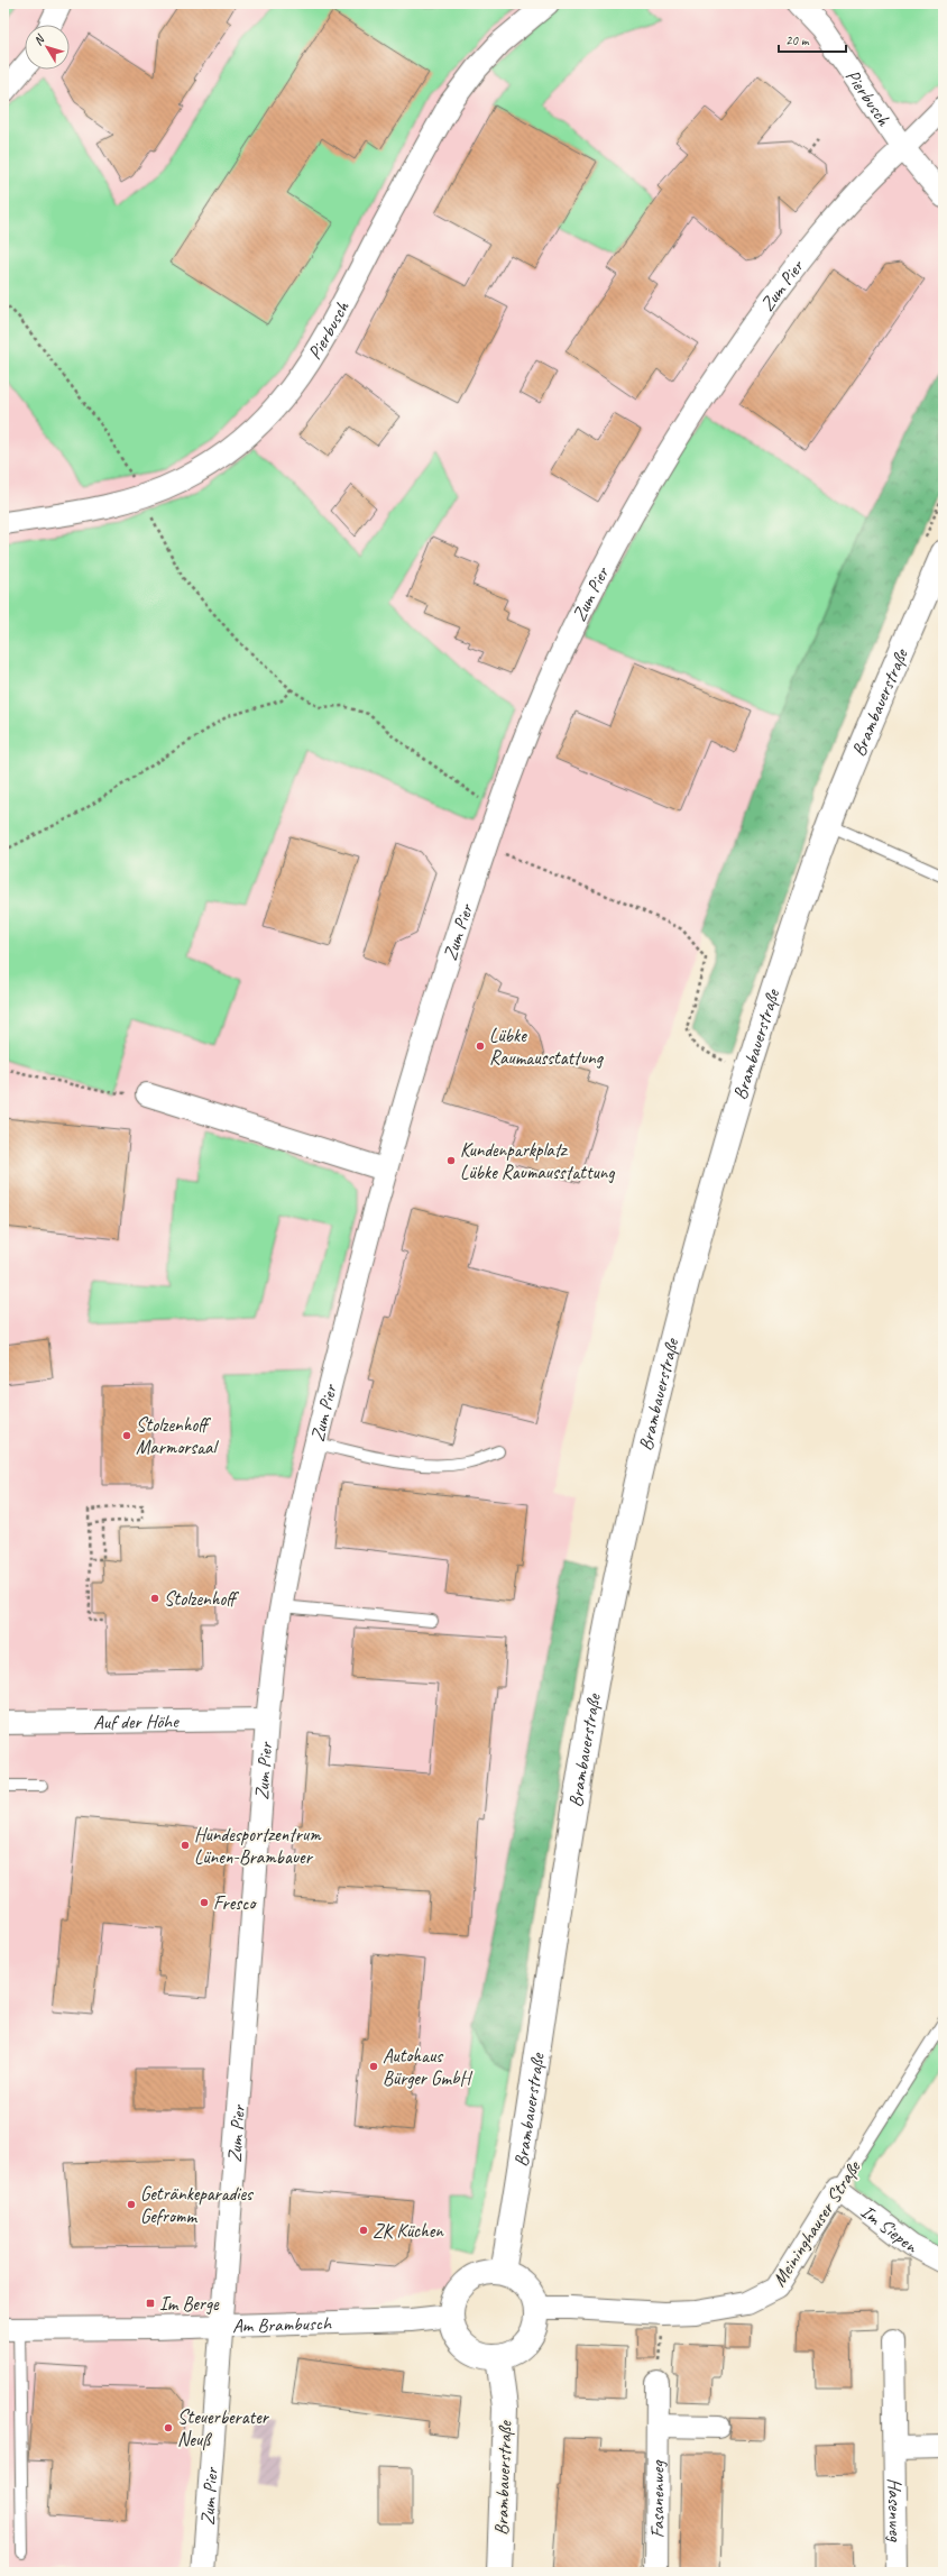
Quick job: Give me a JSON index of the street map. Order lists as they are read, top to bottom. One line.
{"streets":{"main road":["Brambauerstraße"],"street":["Pierbusch","Zum Pier","Auf der Höhe","Meininghauser Straße","Im Siepen","Am Brambusch","Fasanenweg","Hasenweg"]},"crossings":[["Pierbusch","Zum Pier"],["Zum Pier","Auf der Höhe"],["Zum Pier","Am Brambusch"],["Brambauerstraße","Meininghauser Straße"],["Brambauerstraße","Am Brambusch"],["Meininghauser Straße","Im Siepen"],["Meininghauser Straße","Am Brambusch"]],"places":{"other":["Lübke Raumausstattung","Kundenparkplatz Lübke Raumausstattung","Stolzenhoff Marmorsaal","Stolzenhoff","Hundesportzentrum Lünen-Brambauer","Fresco","Autohaus Bürger GmbH","Getränkeparadies Gefromm","ZK Küchen","Steuerberater Neuß"],"transit":["Im Berge"]},"scale_bar":"20 m","north":"top left"}
